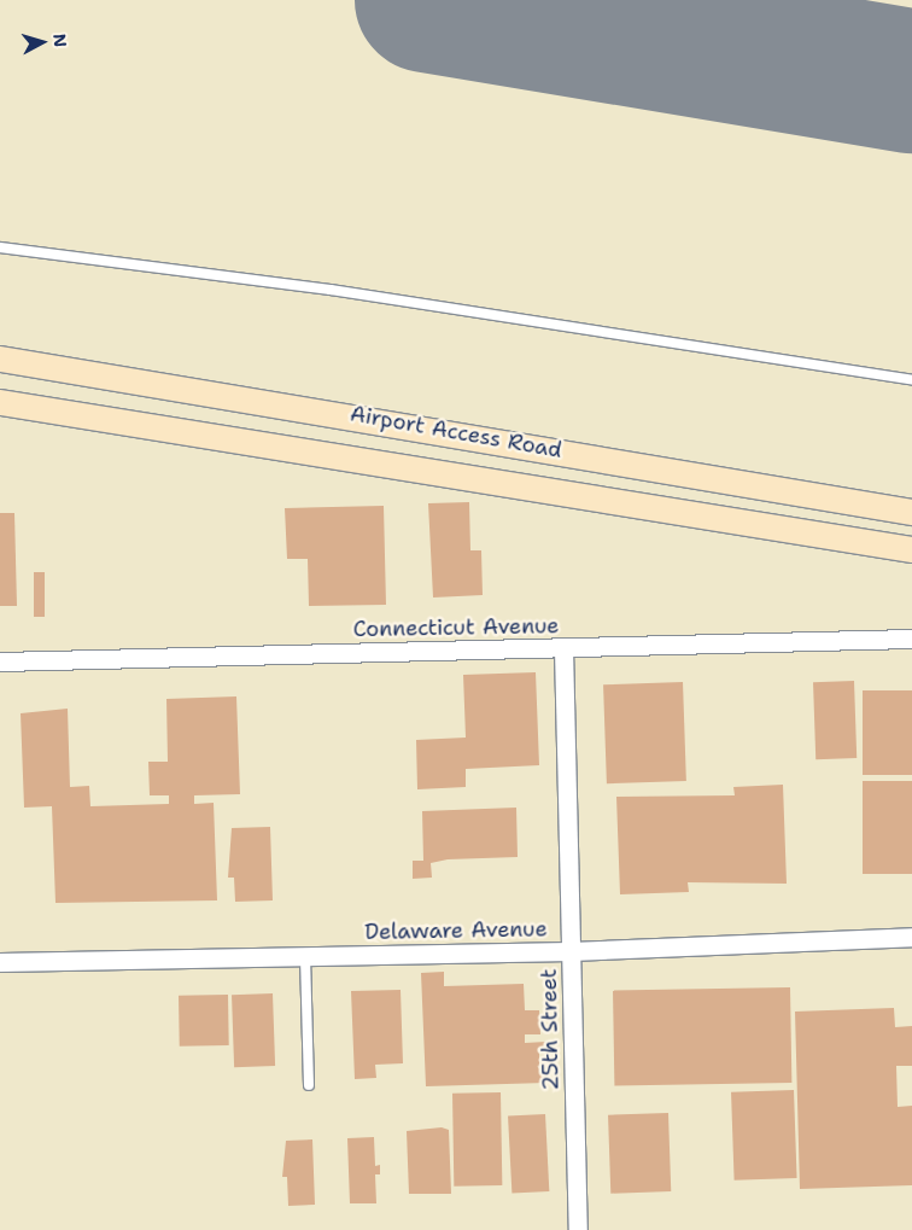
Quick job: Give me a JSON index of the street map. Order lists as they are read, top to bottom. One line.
{"streets":{"main road":["Airport Access Road"],"street":["Connecticut Avenue","Delaware Avenue","25th Street"]},"crossings":[["Connecticut Avenue","25th Street"],["Delaware Avenue","25th Street"]],"north":"right"}
